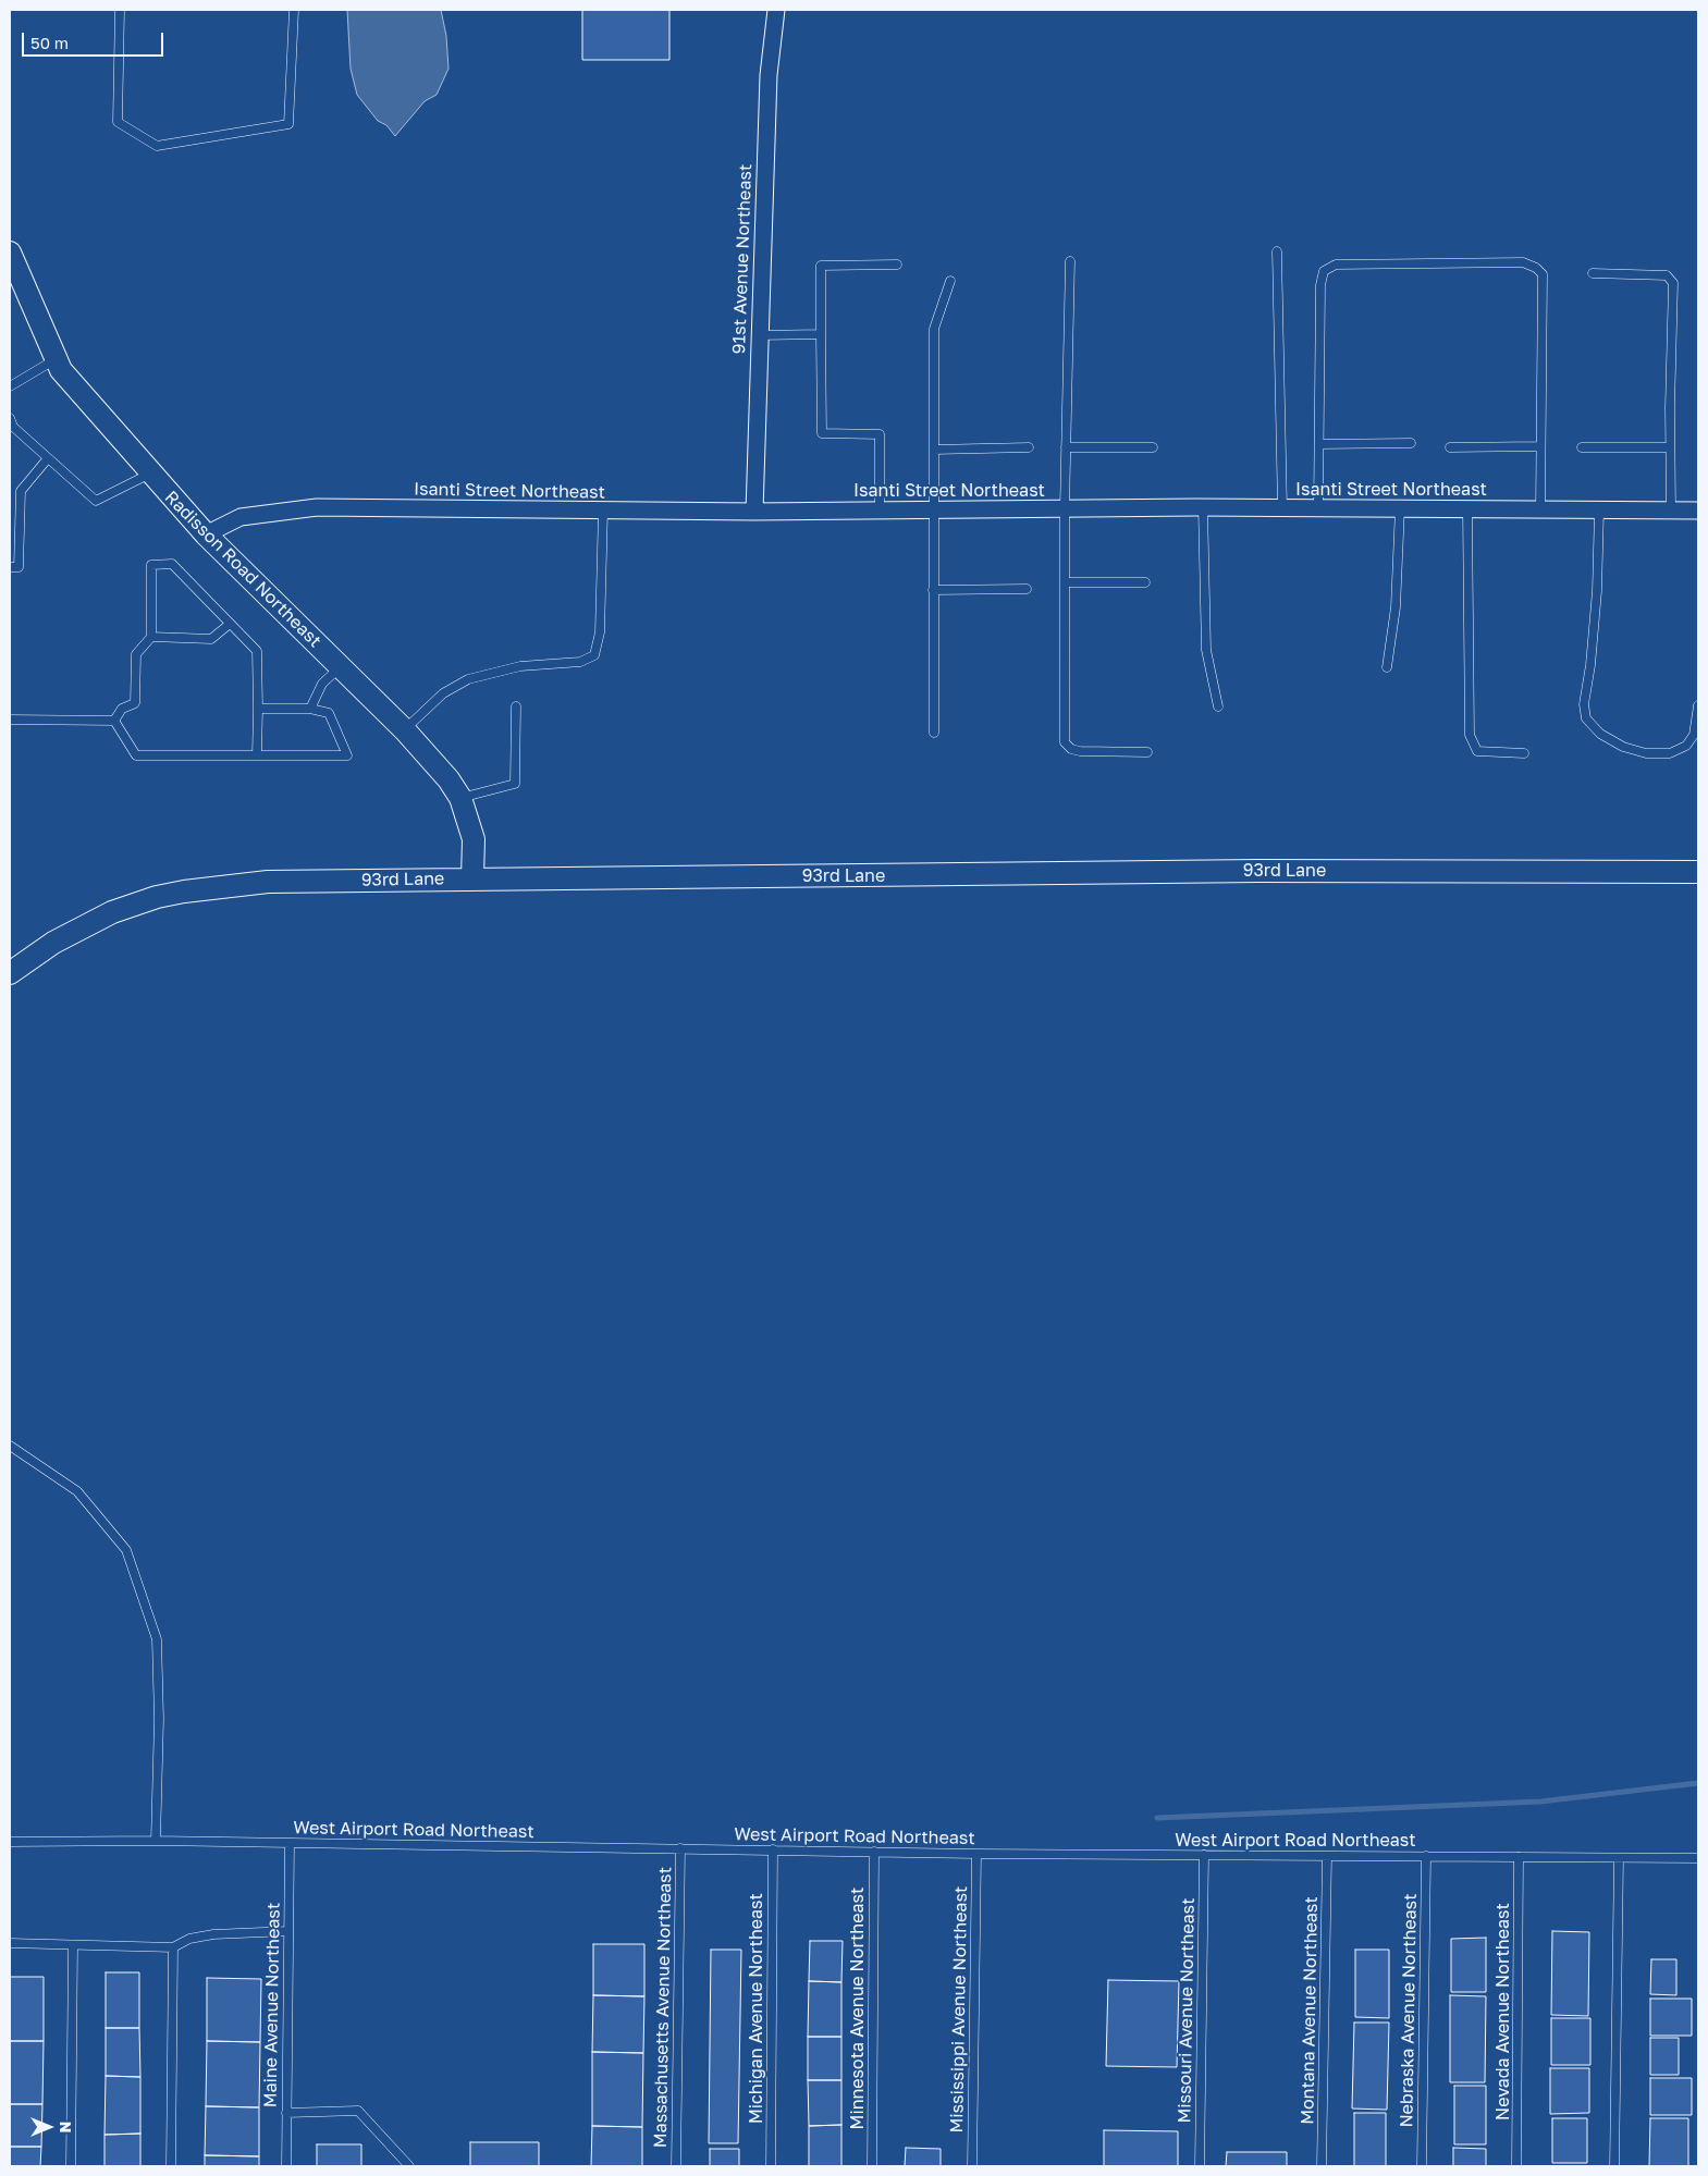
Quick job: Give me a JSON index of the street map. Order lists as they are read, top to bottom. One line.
{"streets":{"street":["91st Avenue Northeast","Isanti Street Northeast","Radisson Road Northeast","93rd Lane"],"lane":["West Airport Road Northeast","Maine Avenue Northeast","Massachusetts Avenue Northeast","Michigan Avenue Northeast","Minnesota Avenue Northeast","Mississippi Avenue Northeast","Missouri Avenue Northeast","Montana Avenue Northeast","Nebraska Avenue Northeast","Nevada Avenue Northeast"]},"crossings":[["91st Avenue Northeast","Isanti Street Northeast"],["Isanti Street Northeast","Radisson Road Northeast"],["Radisson Road Northeast","93rd Lane"],["West Airport Road Northeast","Maine Avenue Northeast"],["West Airport Road Northeast","Massachusetts Avenue Northeast"],["West Airport Road Northeast","Michigan Avenue Northeast"],["West Airport Road Northeast","Minnesota Avenue Northeast"],["West Airport Road Northeast","Mississippi Avenue Northeast"],["West Airport Road Northeast","Missouri Avenue Northeast"],["West Airport Road Northeast","Montana Avenue Northeast"],["West Airport Road Northeast","Nebraska Avenue Northeast"],["West Airport Road Northeast","Nevada Avenue Northeast"]],"scale_bar":"50 m","north":"right"}
